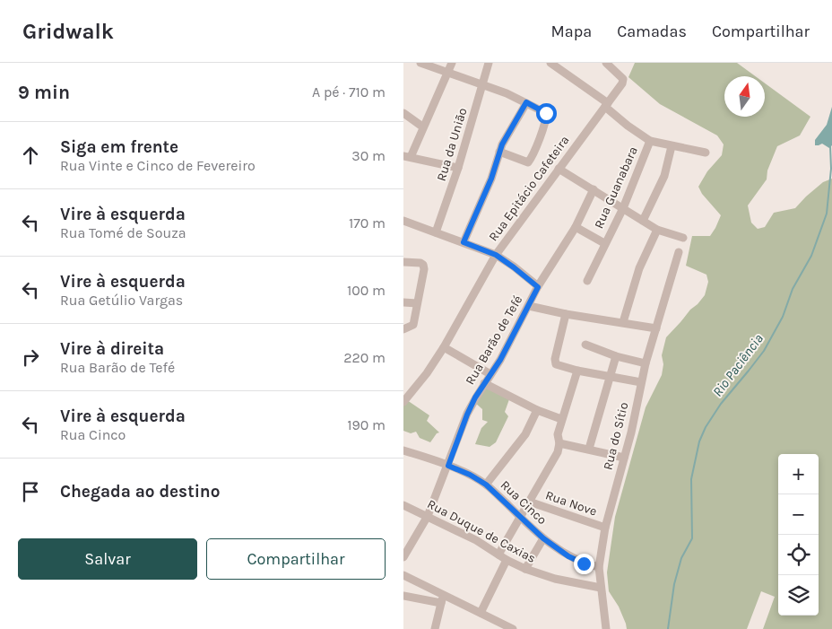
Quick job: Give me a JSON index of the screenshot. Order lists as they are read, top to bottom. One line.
{"streets":{"street":["Rua da União","Rua Guanabara","Rua Epitácio Cafeteira","Rua Barão de Tefé","Rua do Sítio","Rua Cinco","Rua Nove","Rua Duque de Caxias"]},"crossings":[["Rua Guanabara","Rua Barão de Tefé"],["Rua Barão de Tefé","Rua Cinco"],["Rua Barão de Tefé","Rua Duque de Caxias"],["Rua do Sítio","Rua Cinco"],["Rua do Sítio","Rua Nove"],["Rua do Sítio","Rua Duque de Caxias"]],"water":["Rio Paciência"],"north":"top","page":{"header":"Gridwalk","nav":["Mapa","Camadas","Compartilhar"],"heading":["9 min","A pé · 710 m"],"list":[["Siga em frente","Rua Vinte e Cinco de Fevereiro","30 m"],["Vire à esquerda","Rua Tomé de Souza","170 m"],["Vire à esquerda","Rua Getúlio Vargas","100 m"],["Vire à direita","Rua Barão de Tefé","220 m"],["Vire à esquerda","Rua Cinco","190 m"],"Chegada ao destino"],"map_buttons":["+","−"],"buttons":["Salvar","Compartilhar"]}}
